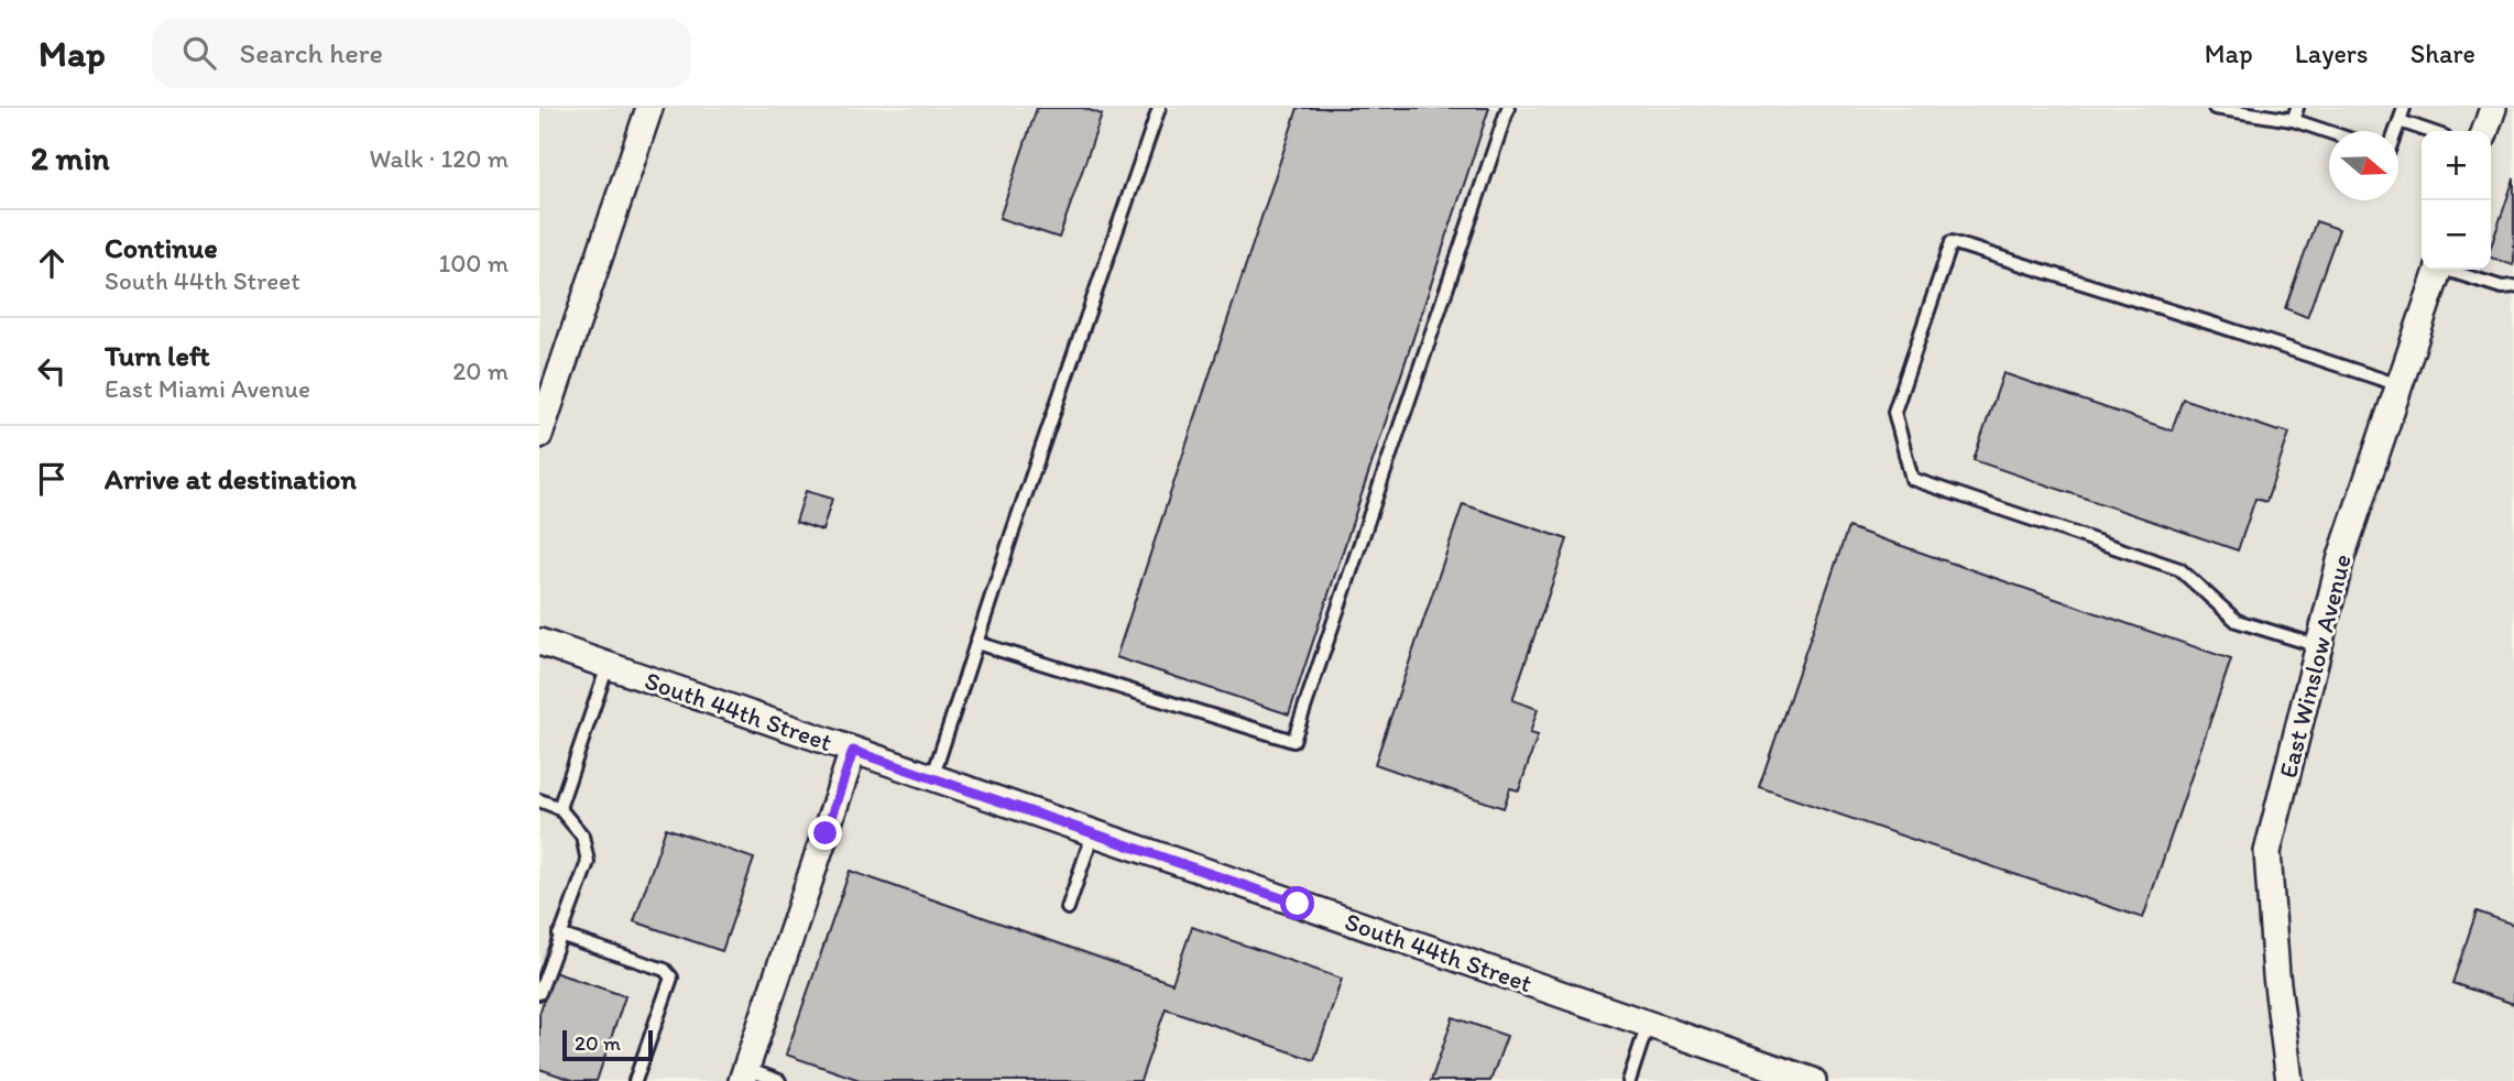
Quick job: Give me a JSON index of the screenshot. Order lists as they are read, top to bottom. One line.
{"streets":{"street":["East Winslow Avenue","South 44th Street"]},"scale_bar":"20 m","north":"right","page":{"header":"Map","search":"Search here","nav":["Map","Layers","Share"],"heading":["2 min","Walk · 120 m"],"map_buttons":["+","−"],"list":[["Continue","South 44th Street","100 m"],["Turn left","East Miami Avenue","20 m"],"Arrive at destination"],"scale":"20 m"}}
